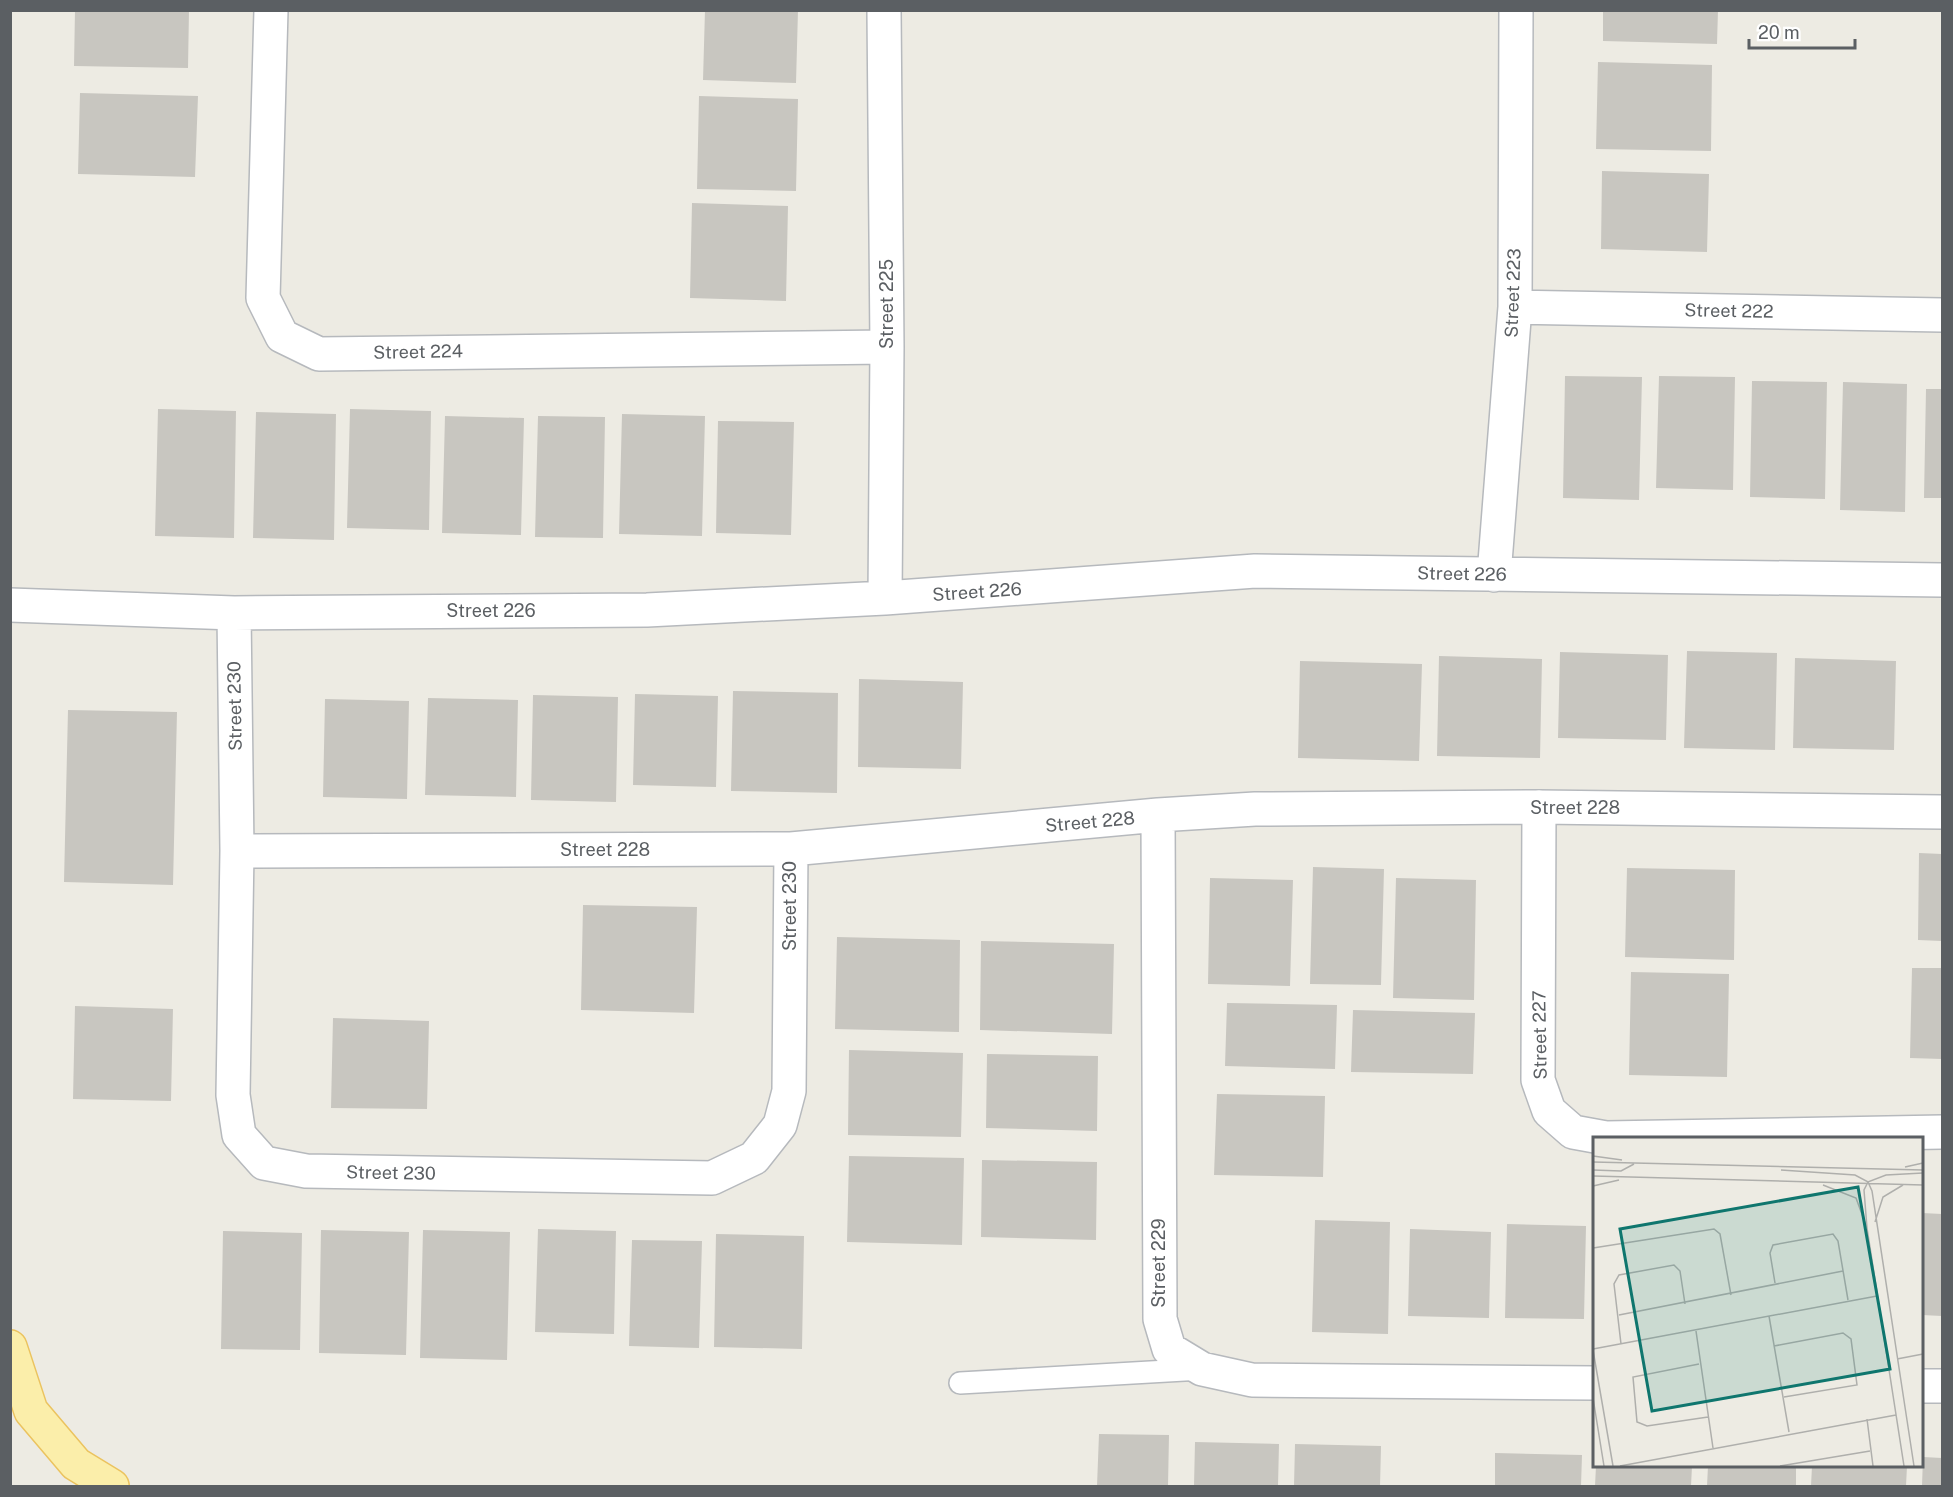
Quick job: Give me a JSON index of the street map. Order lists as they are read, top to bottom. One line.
{"streets":{"street":["Street 223","Street 225","Street 222","Street 224","Street 226","Street 230","Street 228","Street 227","Street 229"]},"crossings":[["Street 223","Street 222"],["Street 223","Street 226"],["Street 225","Street 224"],["Street 225","Street 226"],["Street 226","Street 230"],["Street 230","Street 228"],["Street 228","Street 227"],["Street 228","Street 229"]],"scale_bar":"20 m"}
